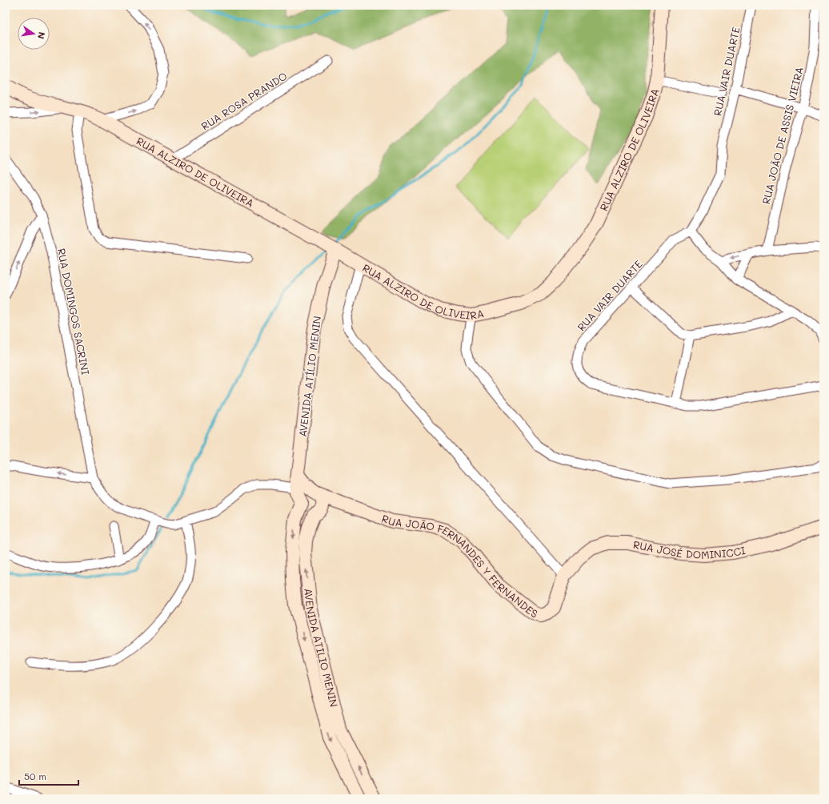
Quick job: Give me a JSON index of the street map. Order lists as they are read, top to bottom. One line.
{"streets":{"street":["RUA VAIR DUARTE","RUA ROSA PRANDO","RUA JOÃO DE ASSIS VIEIRA","RUA ALZIRO DE OLIVEIRA","RUA DOMINGOS SACRINI","AVENIDA ATÍLIO MENIN","RUA JOSÉ DOMINICCI","RUA JOÃO FERNANDES Y FERNANDES","AVENIDA ATILIO MENIN"]},"crossings":[["RUA ROSA PRANDO","RUA ALZIRO DE OLIVEIRA"],["RUA ALZIRO DE OLIVEIRA","AVENIDA ATÍLIO MENIN"],["RUA DOMINGOS SACRINI","AVENIDA ATÍLIO MENIN"],["AVENIDA ATÍLIO MENIN","AVENIDA ATILIO MENIN"],["RUA JOSÉ DOMINICCI","RUA JOÃO FERNANDES Y FERNANDES"]],"scale_bar":"50 m","north":"right"}
